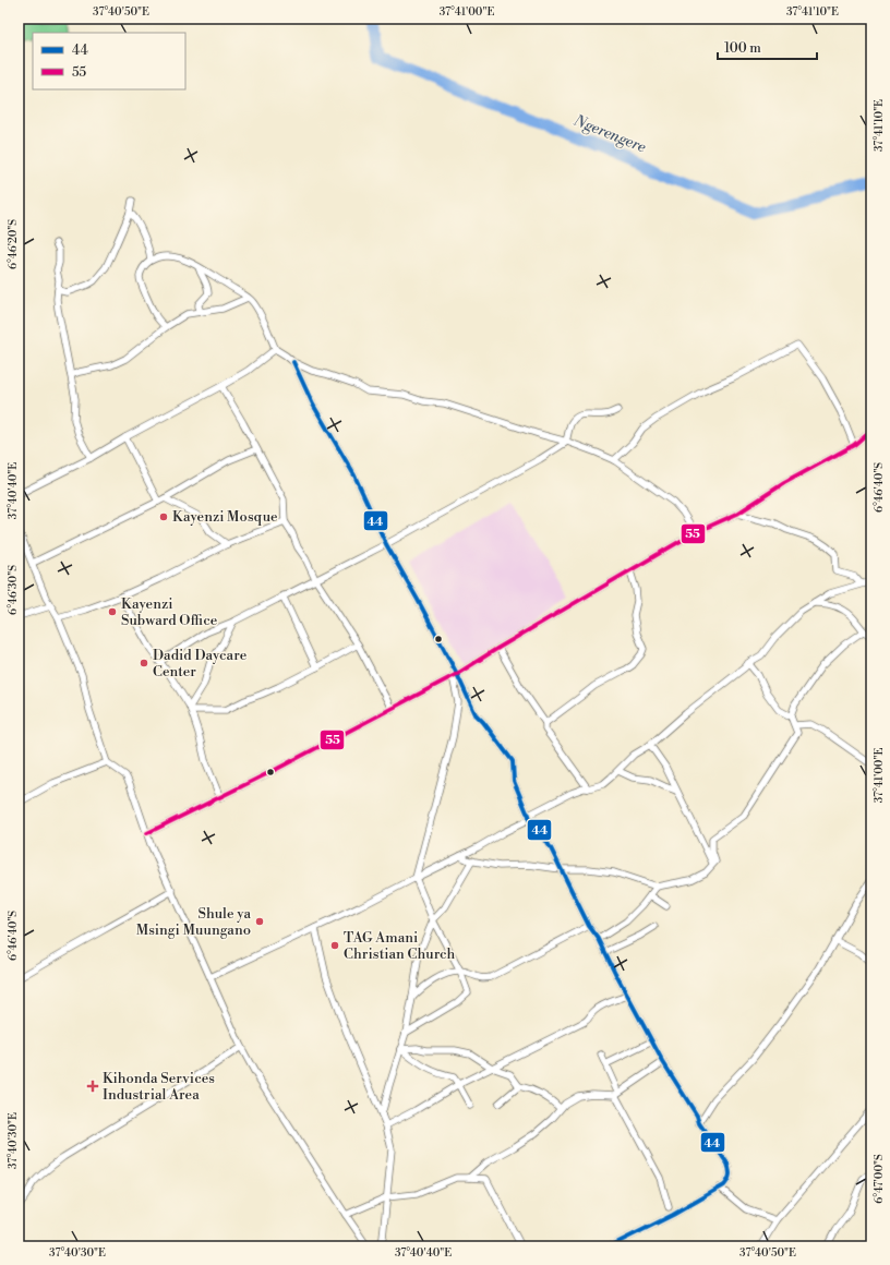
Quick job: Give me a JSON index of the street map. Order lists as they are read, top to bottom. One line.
{"water":["Ngerengere"],"places":{"other":["Kayenzi Mosque","Kayenzi Subward Office","Dadid Daycare Center","Shule ya Msingi Muungano","TAG Amani Christian Church"],"health":["Kihonda Services Industrial Area"]},"lines":["transit line 44","transit line 55"],"legend":["44","55"],"scale_bar":"100 m","coordinates":["37°40'50\"E","37°41'00\"E","37°41'10\"E","6°46'20\"S","6°46'40\"S","37°40'40\"E","6°46'30\"S","37°40'30\"E","6°47'00\"S"]}
